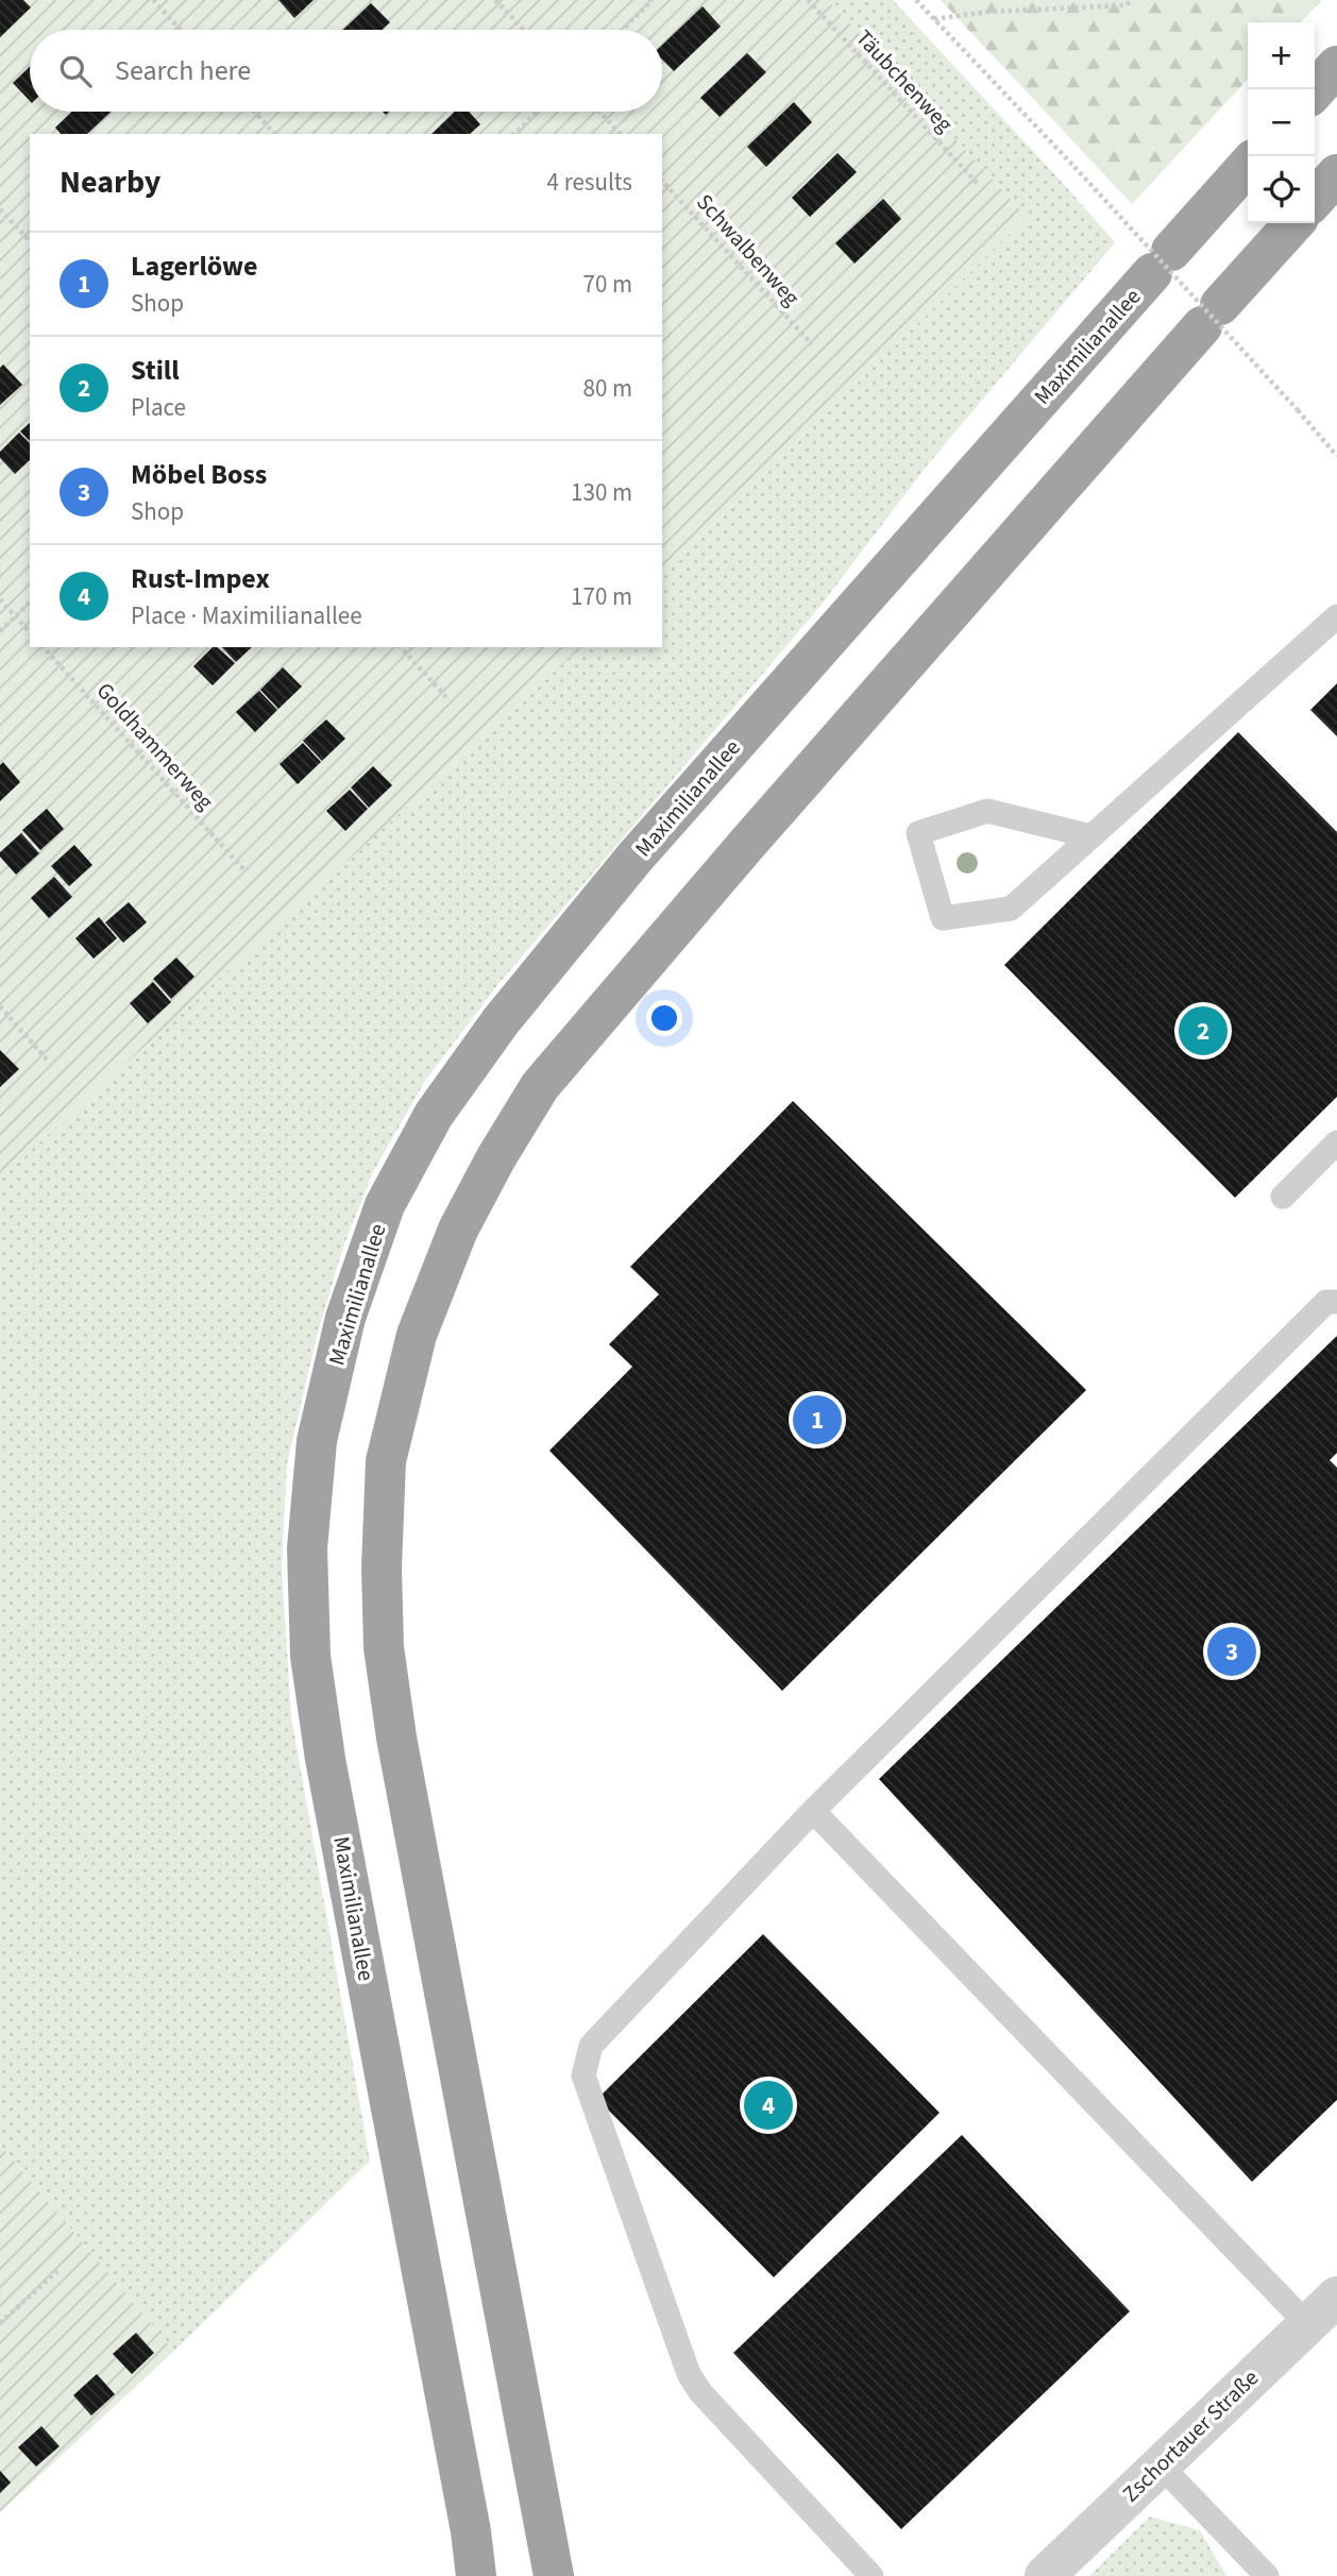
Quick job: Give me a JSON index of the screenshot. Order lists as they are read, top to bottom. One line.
{"streets":{"highway":["Maximilianallee"],"street":["Zschortauer Straße"],"path":["Täubchenweg","Schwalbenweg","Goldhammerweg"]},"page":{"map_buttons":["+","−"],"search":"Search here","heading":["Nearby","4 results"],"list":[{"mark":"1","name":"Lagerlöwe","note":"Shop","value":"70 m"},{"mark":"2","name":"Still","note":"Place","value":"80 m"},{"mark":"3","name":"Möbel Boss","note":"Shop","value":"130 m"},{"mark":"4","name":"Rust-Impex","note":"Place · Maximilianallee","value":"170 m"}],"pins":["2","1","3","4"]}}
